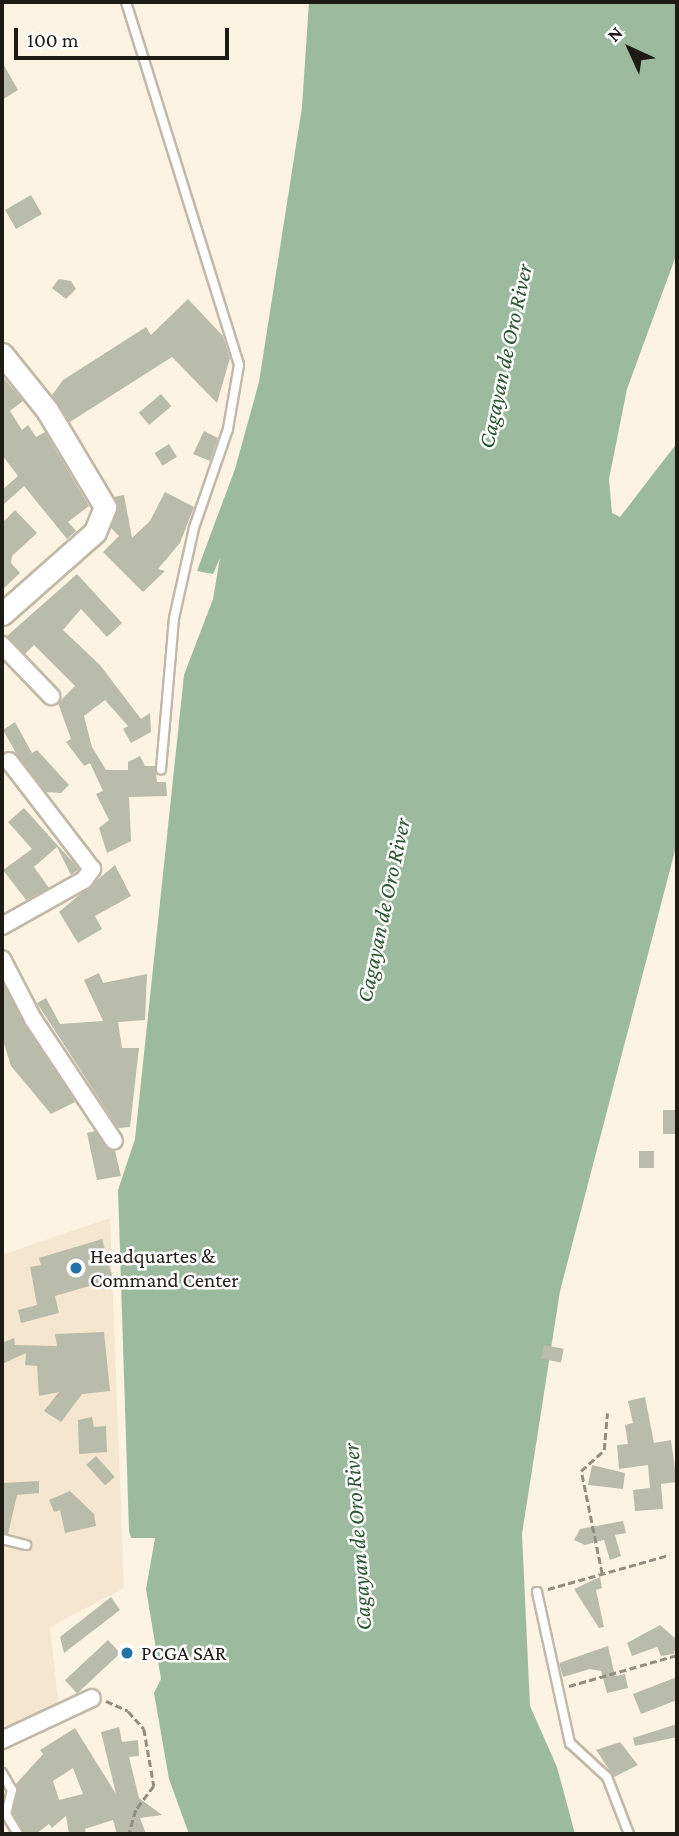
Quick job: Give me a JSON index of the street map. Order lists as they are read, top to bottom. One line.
{"water":["Cagayan de Oro River"],"places":["Headquartes & Command Center","PCGA SAR"],"scale_bar":"100 m","north":"top left"}
